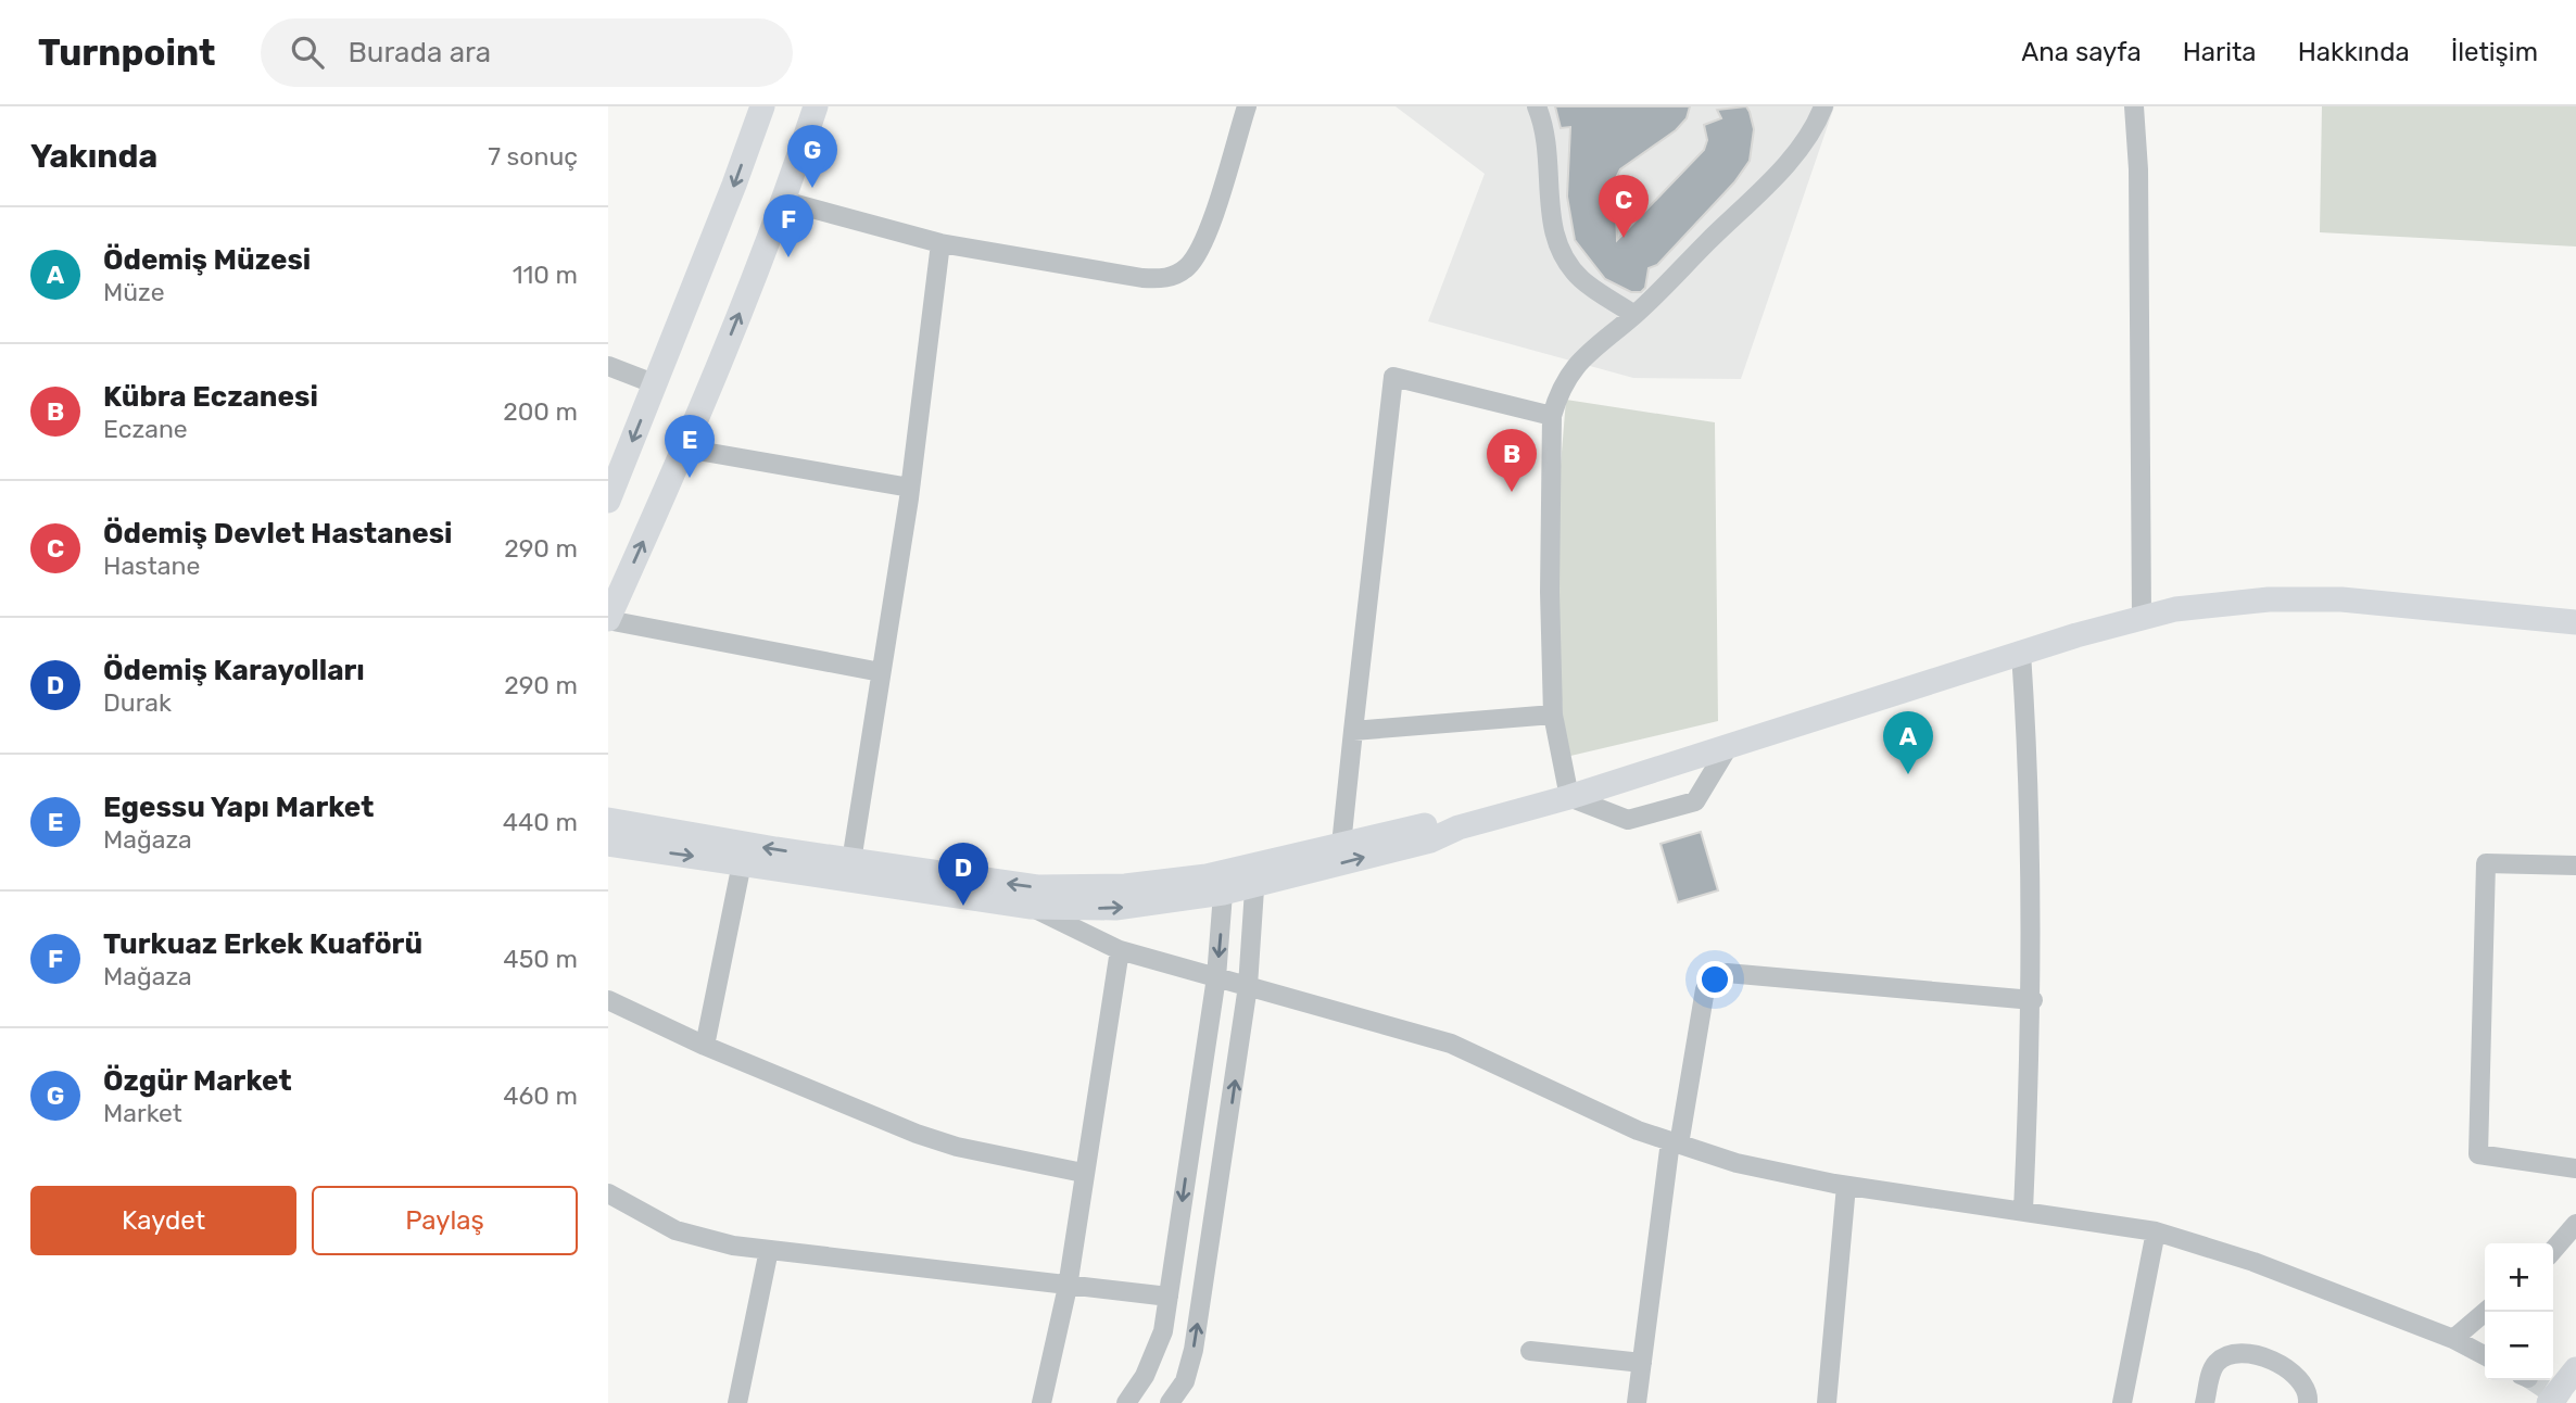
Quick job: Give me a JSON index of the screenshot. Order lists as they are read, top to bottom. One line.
{"page":{"header":"Turnpoint","search":"Burada ara","nav":["Ana sayfa","Harita","Hakkında","İletişim"],"heading":["Yakında","7 sonuç"],"pins":["G","C","F","E","B","A","D"],"list":[{"mark":"A","name":"Ödemiş Müzesi","note":"Müze","value":"110 m"},{"mark":"B","name":"Kübra Eczanesi","note":"Eczane","value":"200 m"},{"mark":"C","name":"Ödemiş Devlet Hastanesi","note":"Hastane","value":"290 m"},{"mark":"D","name":"Ödemiş Karayolları","note":"Durak","value":"290 m"},{"mark":"E","name":"Egessu Yapı Market","note":"Mağaza","value":"440 m"},{"mark":"F","name":"Turkuaz Erkek Kuaförü","note":"Mağaza","value":"450 m"},{"mark":"G","name":"Özgür Market","note":"Market","value":"460 m"}],"buttons":["Kaydet","Paylaş"],"map_buttons":["+","−"]}}
